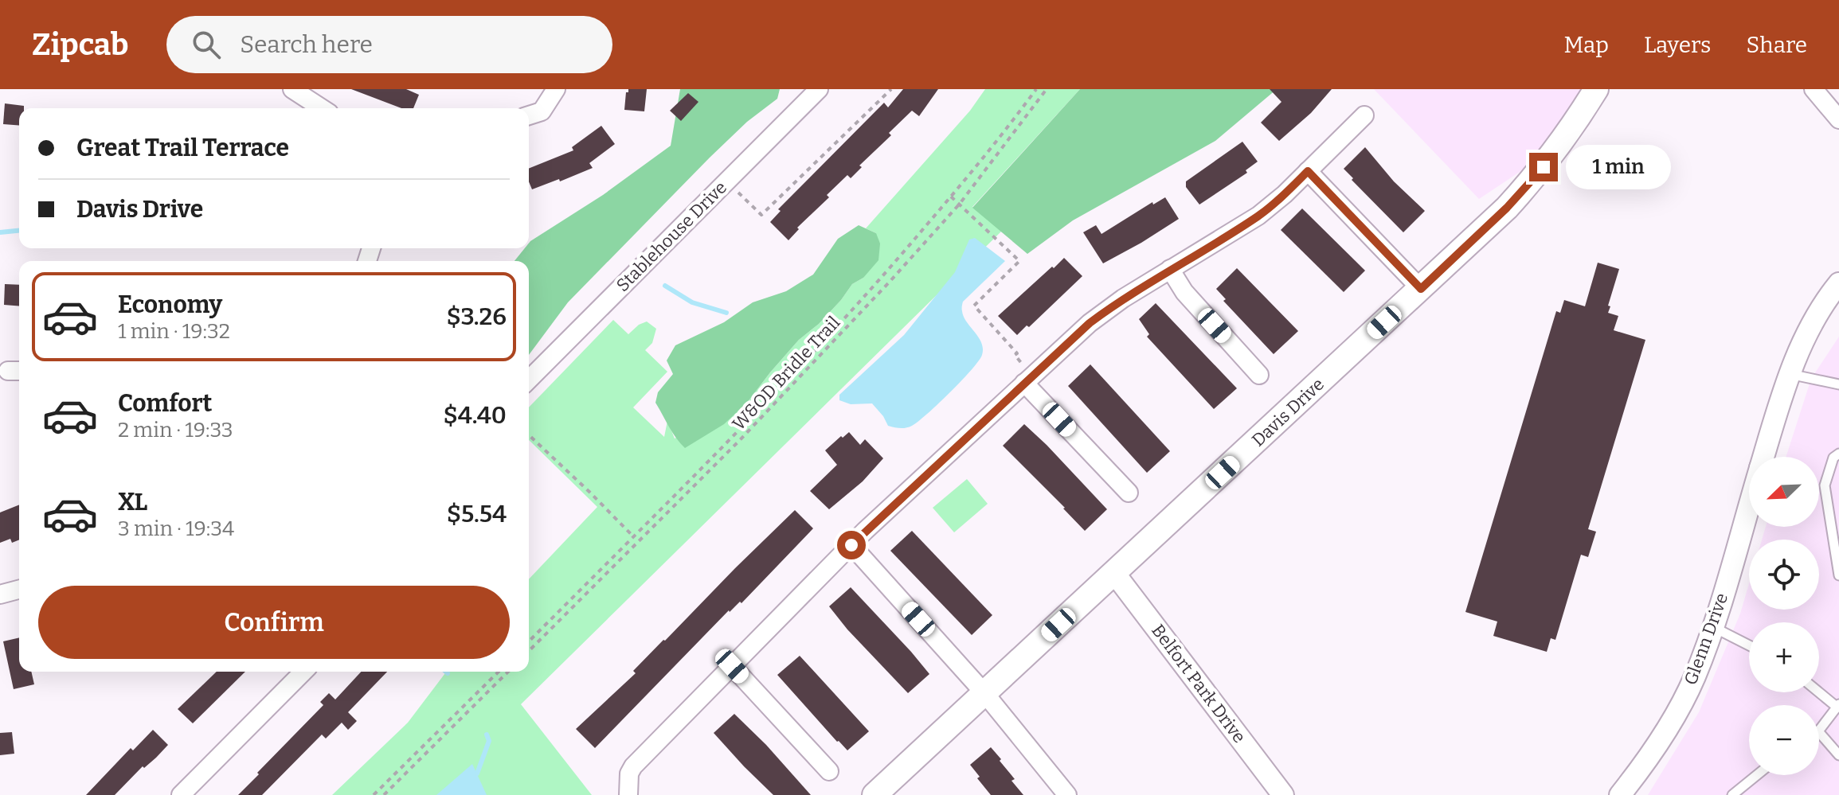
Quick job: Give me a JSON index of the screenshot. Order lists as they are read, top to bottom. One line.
{"streets":{"main road":["Davis Drive"],"street":["Stablehouse Drive","Glenn Drive","Belfort Park Drive"],"path":["W&OD Bridle Trail"]},"crossings":[["Davis Drive","Belfort Park Drive"]],"north":"bottom left","page":{"header":"Zipcab","search":"Search here","nav":["Map","Layers","Share"],"banner":["Great Trail Terrace","Davis Drive"],"bubble":"1 min","list":[{"name":"Economy","note":"1 min · 19:32","value":"$3.26"},{"name":"Comfort","note":"2 min · 19:33","value":"$4.40"},{"name":"XL","note":"3 min · 19:34","value":"$5.54"}],"map_buttons":["+","−"],"buttons":"Confirm"}}
